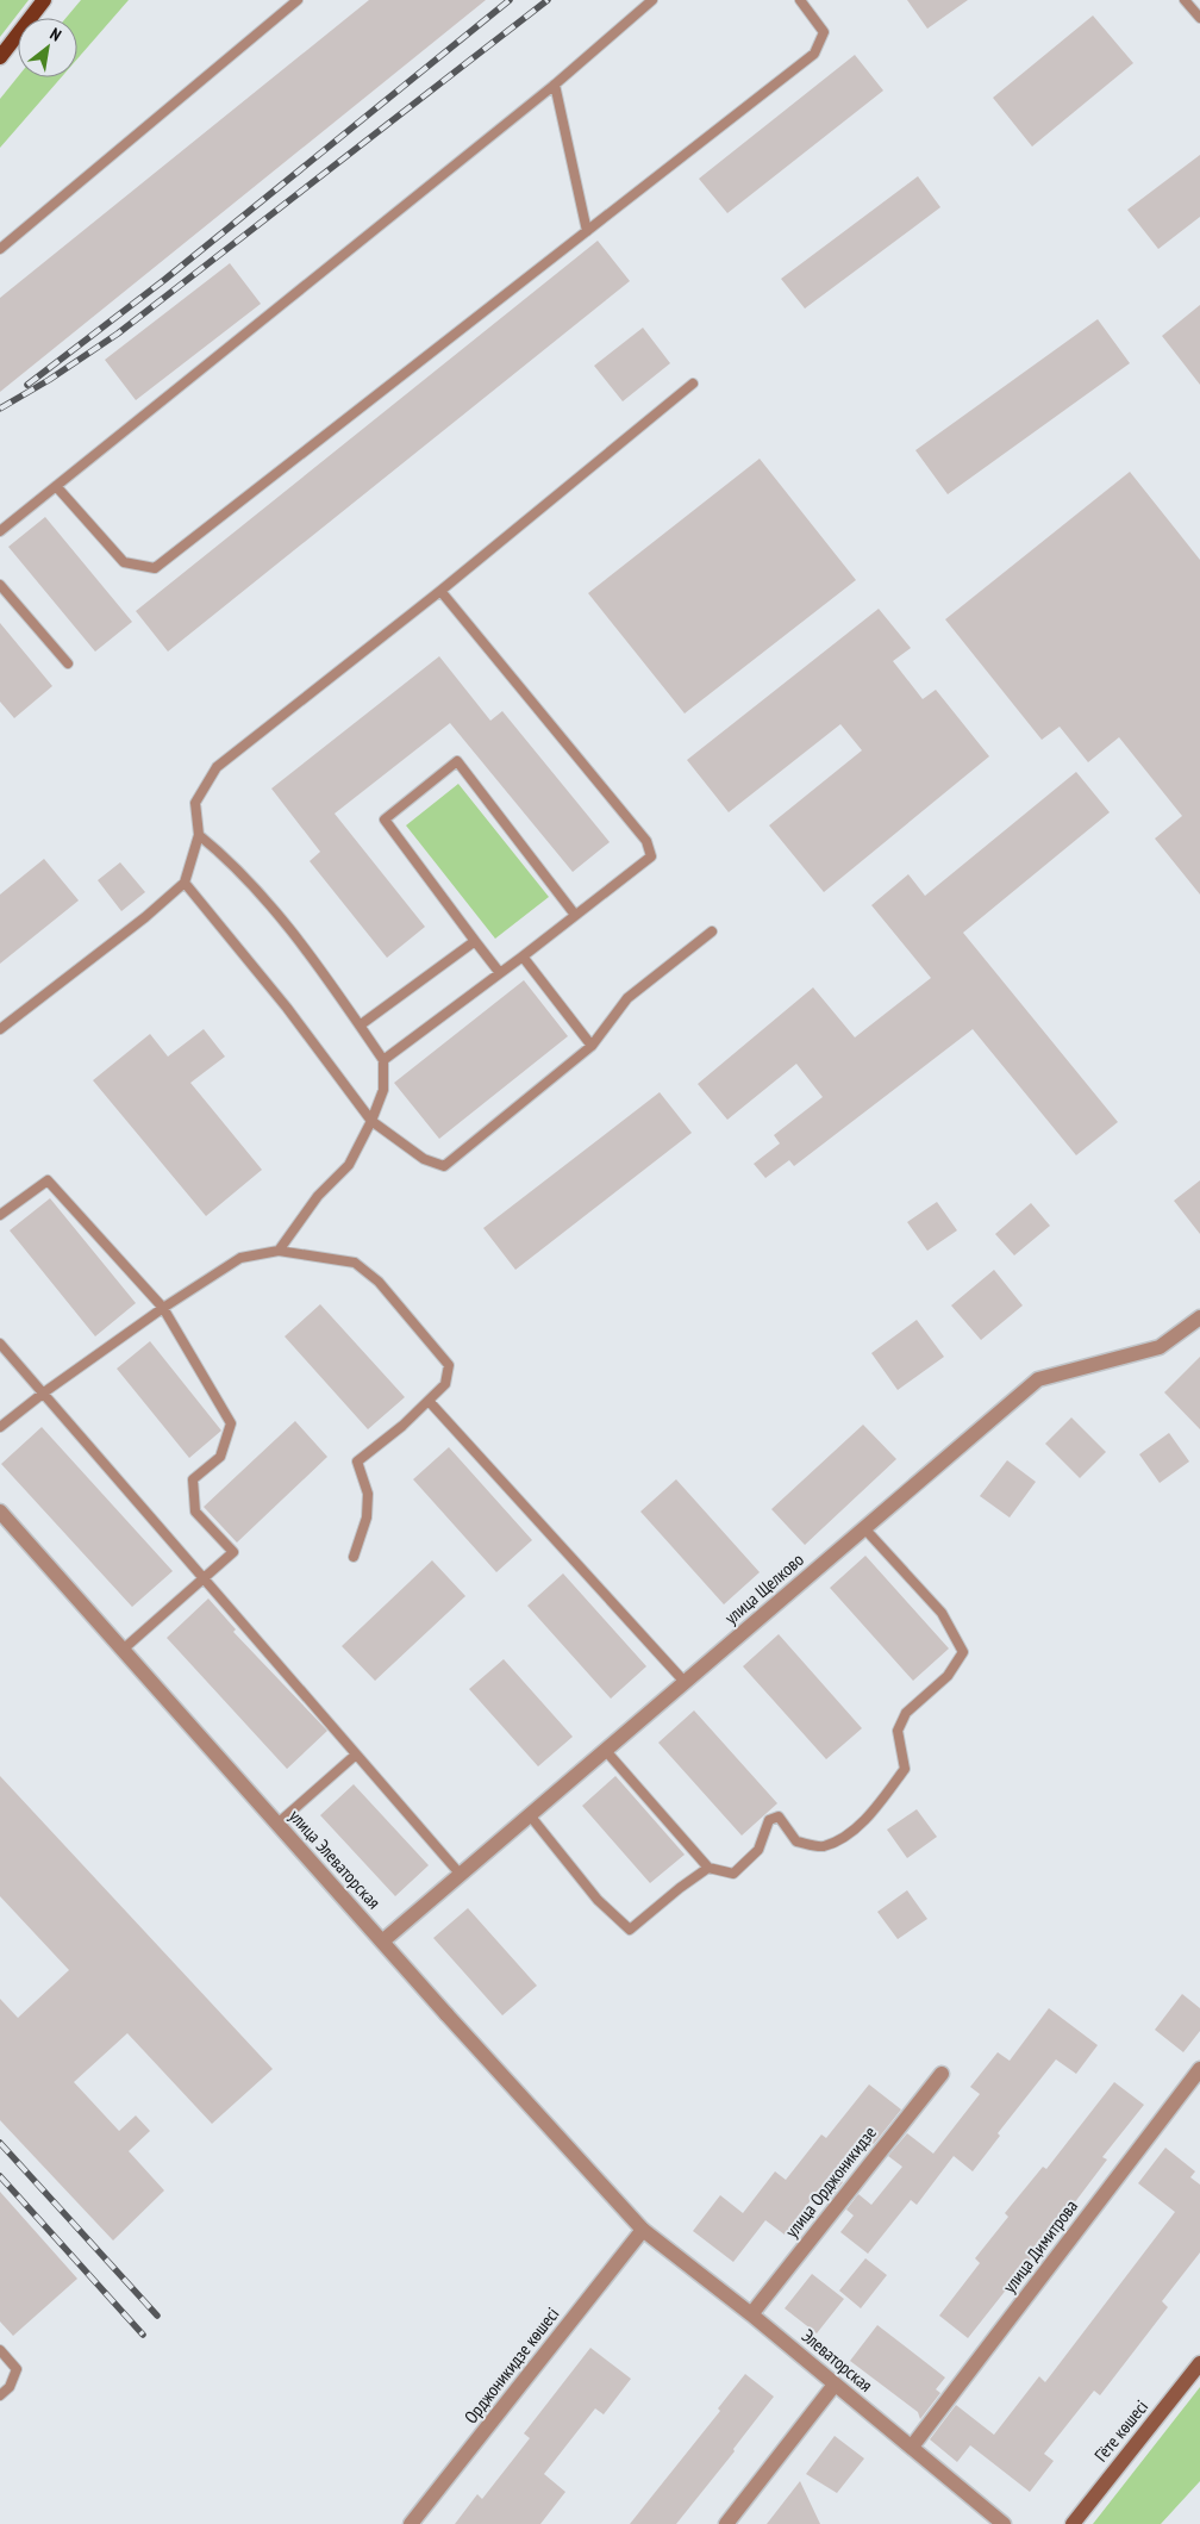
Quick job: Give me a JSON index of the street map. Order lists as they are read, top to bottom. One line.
{"streets":{"main road":["Гёте көшесі"],"street":["улица Щелково","улица Элеваторская","улица Орджоникидзе","улица Димитрова","Элеваторская","Орджоникидзе көшесі"]},"crossings":[["улица Щелково","улица Элеваторская"],["улица Элеваторская","Элеваторская"],["улица Элеваторская","Орджоникидзе көшесі"],["улица Орджоникидзе","Элеваторская"],["улица Димитрова","Элеваторская"],["Элеваторская","Орджоникидзе көшесі"]],"north":"top right"}
